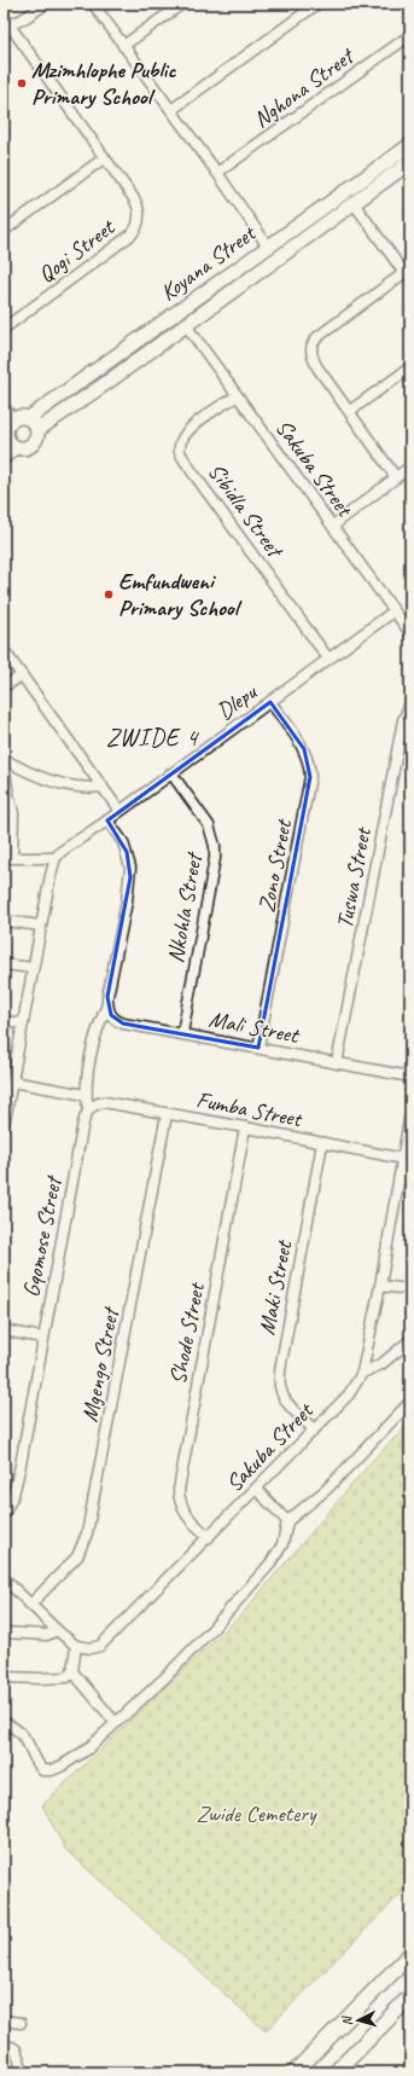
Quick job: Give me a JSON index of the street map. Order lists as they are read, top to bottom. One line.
{"streets":{"main road":["Koyana Street"],"street":["Nghona Street","Qogi Street","Sakuba Street","Sibidla Street","Dlepu","Zono Street","Tuswa Street","Nkohla Street","Mali Street","Fumba Street","Gqomose Street","Maki Street","Shode Street","Mgengo Street"]},"crossings":[["Koyana Street","Sakuba Street"],["Sakuba Street","Sibidla Street"],["Sakuba Street","Dlepu"],["Sakuba Street","Fumba Street"],["Sakuba Street","Maki Street"],["Sakuba Street","Shode Street"],["Sibidla Street","Dlepu"],["Dlepu","Zono Street"],["Dlepu","Nkohla Street"],["Zono Street","Mali Street"],["Tuswa Street","Mali Street"],["Nkohla Street","Mali Street"],["Fumba Street","Gqomose Street"],["Fumba Street","Maki Street"],["Fumba Street","Shode Street"],["Fumba Street","Mgengo Street"]],"districts":["ZWIDE 4"],"parks":["Zwide Cemetery"],"places":["Mzimhlophe Public Primary School","Emfundweni Primary School"],"north":"left"}
